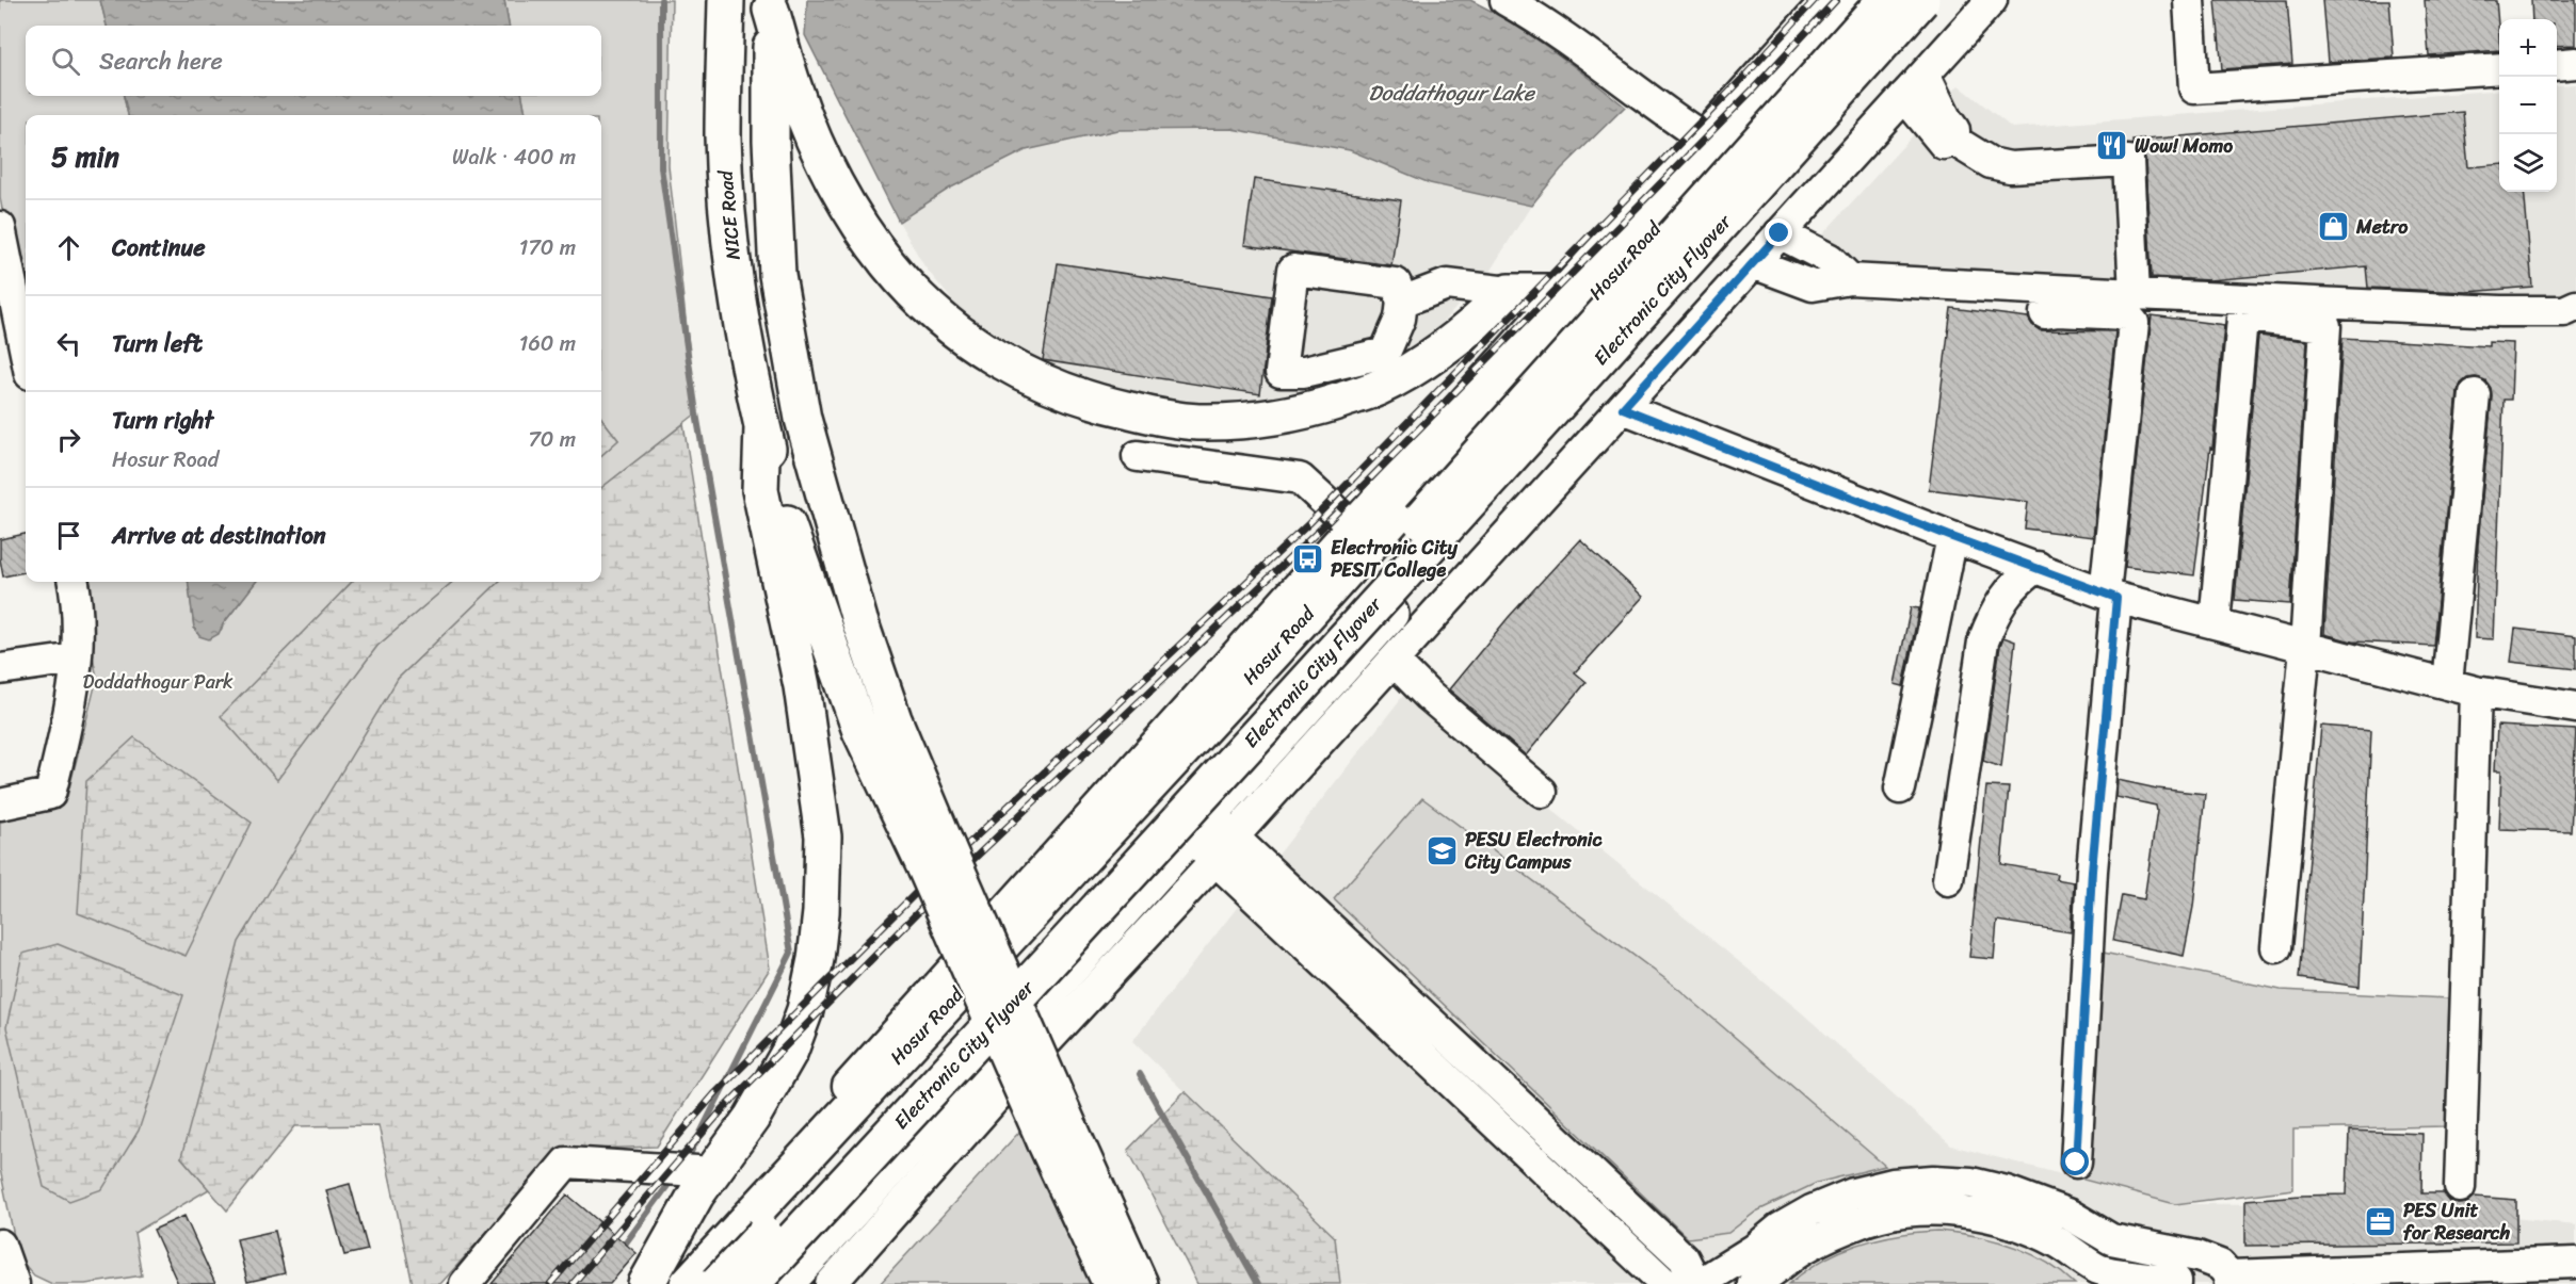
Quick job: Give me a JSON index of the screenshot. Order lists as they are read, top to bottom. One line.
{"streets":{"highway":["NICE Road","Hosur Road","Electronic City Flyover"]},"water":["Doddathogur Lake"],"parks":["Doddathogur Park"],"places":{"restaurant":["Wow! Momo"],"shop":["Metro"],"bus stop":["Electronic City PESIT College"],"school or university":["PESU Electronic City Campus"],"office":["PES Unit for Research"]},"page":{"map_buttons":["+","−"],"search":"Search here","heading":["5 min","Walk · 400 m"],"list":[["Continue","170 m"],["Turn left","160 m"],["Turn right","Hosur Road","70 m"],"Arrive at destination"]}}
